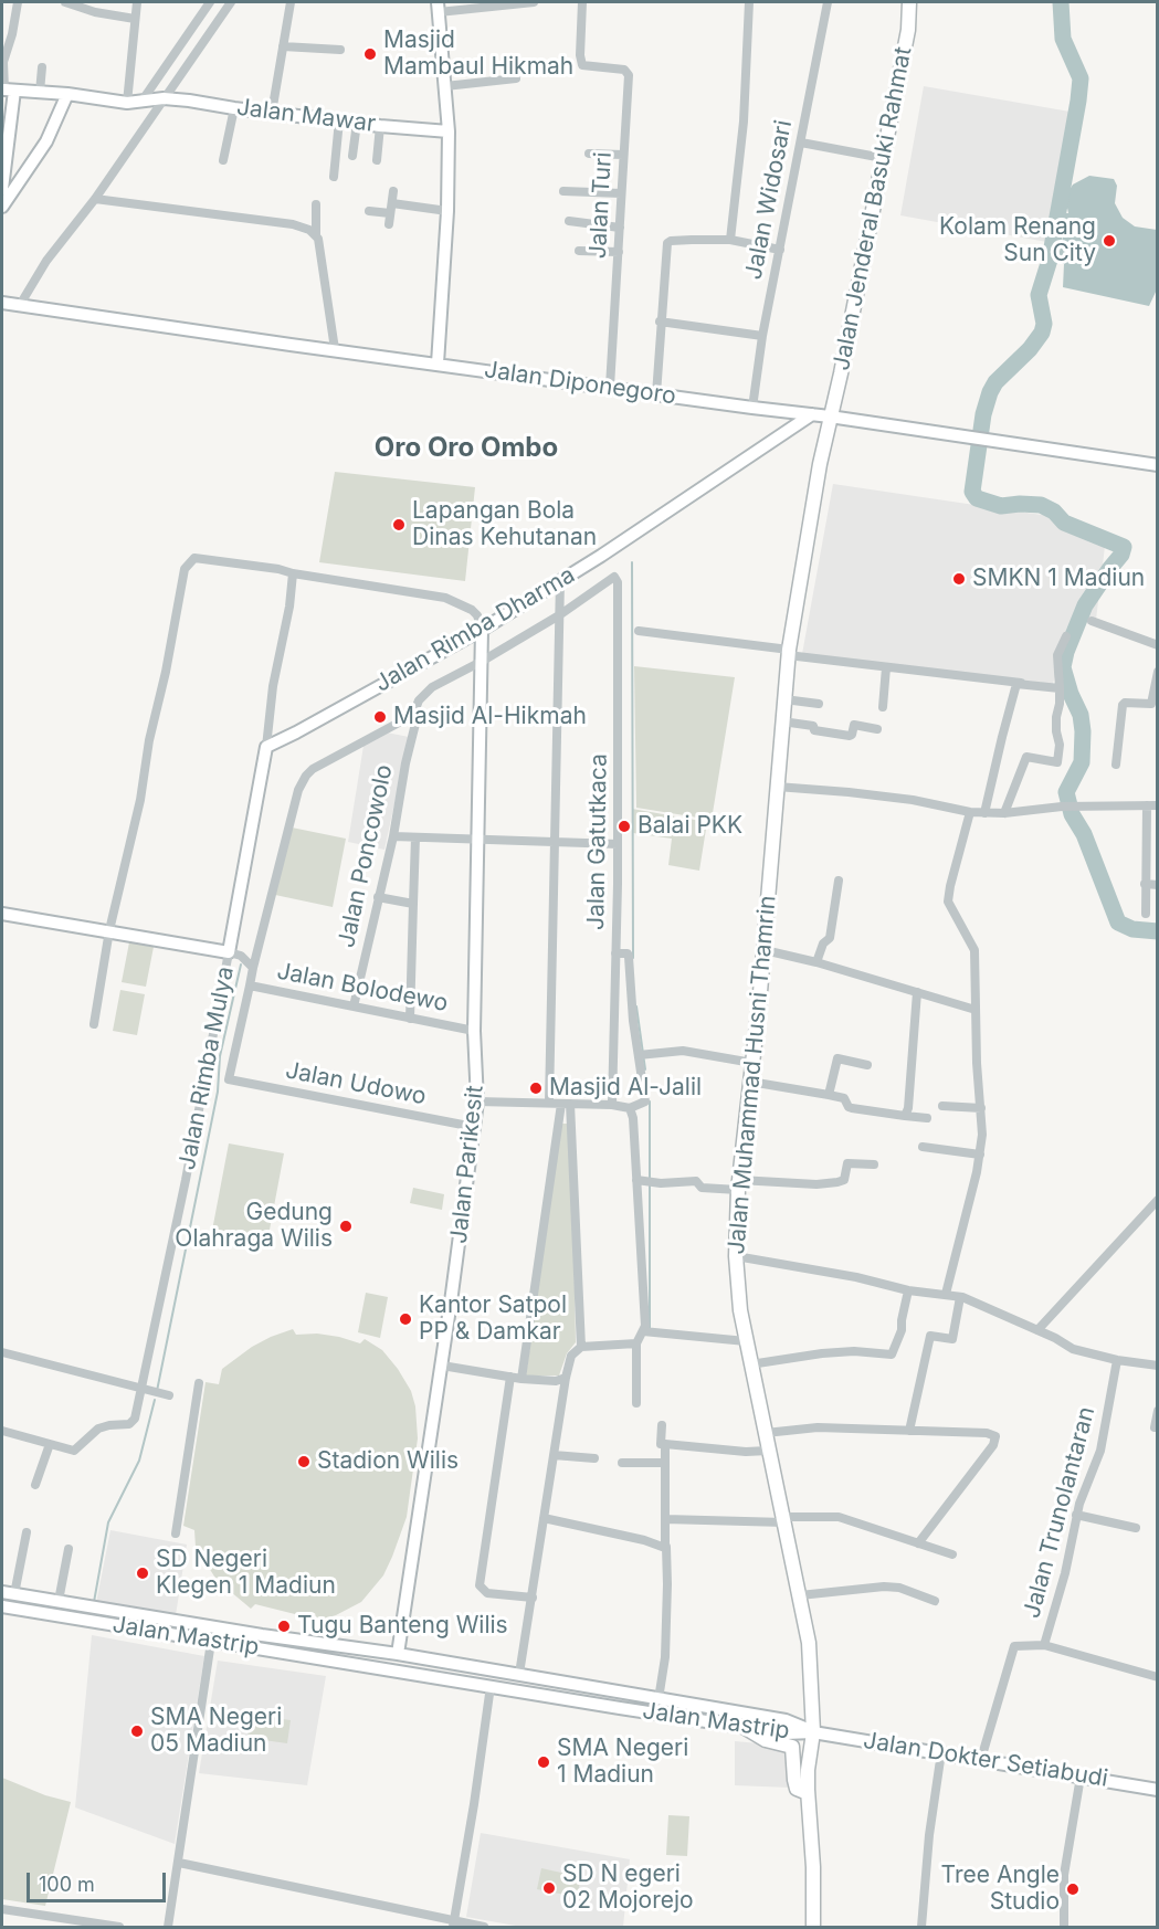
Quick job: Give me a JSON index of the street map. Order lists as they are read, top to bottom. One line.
{"streets":{"highway":["Jalan Jenderal Basuki Rahmat","Jalan Muhammad Husni Thamrin"],"main road":["Jalan Mawar","Jalan Diponegoro","Jalan Rimba Dharma","Jalan Rimba Mulya","Jalan Parikesit","Jalan Mastrip","Jalan Dokter Setiabudi"],"street":["Jalan Widosari","Jalan Turi","Jalan Gatutkaca","Jalan Poncowolo","Jalan Bolodewo","Jalan Udowo","Jalan Trunolantaran"]},"crossings":[["Jalan Widosari","Jalan Diponegoro"],["Jalan Turi","Jalan Diponegoro"],["Jalan Jenderal Basuki Rahmat","Jalan Diponegoro"],["Jalan Jenderal Basuki Rahmat","Jalan Muhammad Husni Thamrin"],["Jalan Diponegoro","Jalan Rimba Dharma"],["Jalan Diponegoro","Jalan Muhammad Husni Thamrin"],["Jalan Rimba Dharma","Jalan Rimba Mulya"],["Jalan Rimba Dharma","Jalan Parikesit"],["Jalan Poncowolo","Jalan Bolodewo"],["Jalan Bolodewo","Jalan Rimba Mulya"],["Jalan Bolodewo","Jalan Udowo"],["Jalan Bolodewo","Jalan Parikesit"],["Jalan Muhammad Husni Thamrin","Jalan Mastrip"],["Jalan Muhammad Husni Thamrin","Jalan Dokter Setiabudi"],["Jalan Udowo","Jalan Parikesit"],["Jalan Parikesit","Jalan Mastrip"],["Jalan Trunolantaran","Jalan Dokter Setiabudi"],["Jalan Mastrip","Jalan Dokter Setiabudi"]],"districts":["Oro Oro Ombo"],"places":["Masjid Mambaul Hikmah","Kolam Renang Sun City","Lapangan Bola Dinas Kehutanan","SMKN 1 Madiun","Masjid Al-Hikmah","Balai PKK","Masjid Al-Jalil","Gedung Olahraga Wilis","Kantor Satpol PP & Damkar","Stadion Wilis","SD Negeri Klegen 1 Madiun","Tugu Banteng Wilis","SMA Negeri 05 Madiun","SMA Negeri 1 Madiun","SD N egeri 02 Mojorejo","Tree Angle Studio"],"scale_bar":"100 m"}
